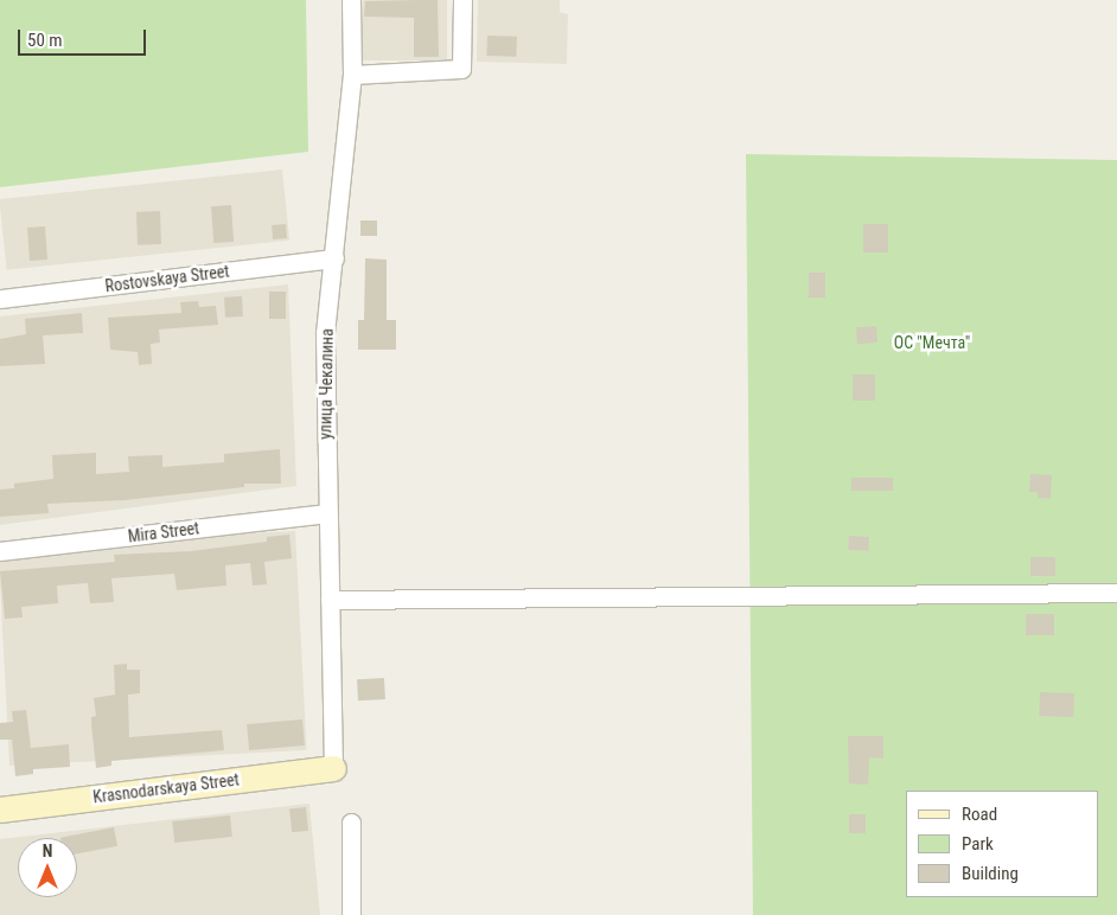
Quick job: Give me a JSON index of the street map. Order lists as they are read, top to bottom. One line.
{"streets":{"street":["Rostovskaya Street","улица Чекалина","Mira Street","Krasnodarskaya Street"]},"crossings":[["Rostovskaya Street","улица Чекалина"],["улица Чекалина","Mira Street"],["улица Чекалина","Krasnodarskaya Street"]],"parks":["ОС \"Мечта\""],"legend":["Road","Park","Building"],"scale_bar":"50 m","north":"top"}
